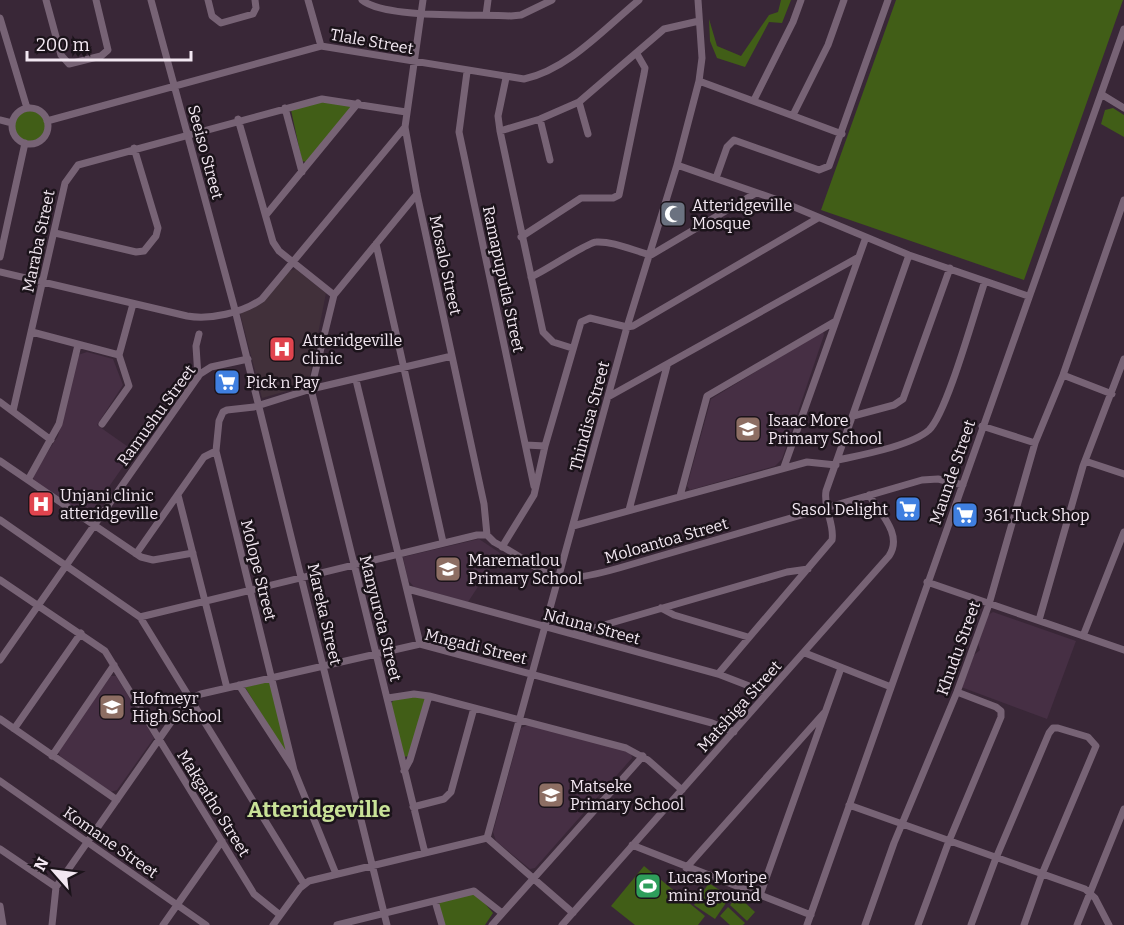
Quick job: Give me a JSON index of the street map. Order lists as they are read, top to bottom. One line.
{"streets":{"street":["Tlale Street","Seeiso Street","Maraba Street","Mosalo Street","Ramapuputla Street","Ramushu Street","Thindisa Street","Maunde Street","Moloantoa Street","Molope Street","Mareka Street","Manyurota Street","Nduna Street","Mngadi Street","Khudu Street","Matshiga Street","Makgatho Street","Komane Street"]},"crossings":[["Tlale Street","Seeiso Street"],["Tlale Street","Mosalo Street"],["Tlale Street","Ramapuputla Street"],["Seeiso Street","Maraba Street"],["Seeiso Street","Mareka Street"],["Maraba Street","Mosalo Street"],["Ramushu Street","Mareka Street"],["Ramushu Street","Makgatho Street"],["Thindisa Street","Moloantoa Street"],["Thindisa Street","Nduna Street"],["Thindisa Street","Mngadi Street"],["Maunde Street","Moloantoa Street"],["Moloantoa Street","Matshiga Street"],["Molope Street","Mareka Street"],["Molope Street","Mngadi Street"],["Mareka Street","Mngadi Street"],["Manyurota Street","Mngadi Street"],["Nduna Street","Matshiga Street"],["Mngadi Street","Matshiga Street"]],"districts":["Atteridgeville"],"places":{"mosque":["Atteridgeville Mosque"],"hospital":["Atteridgeville clinic","Unjani clinic atteridgeville"],"supermarket":["Pick n Pay","Sasol Delight","361 Tuck Shop"],"school or university":["Isaac More Primary School","Marematlou Primary School","Hofmeyr High School","Matseke Primary School"],"sports":["Lucas Moripe mini ground"]},"scale_bar":"200 m","north":"top left"}
